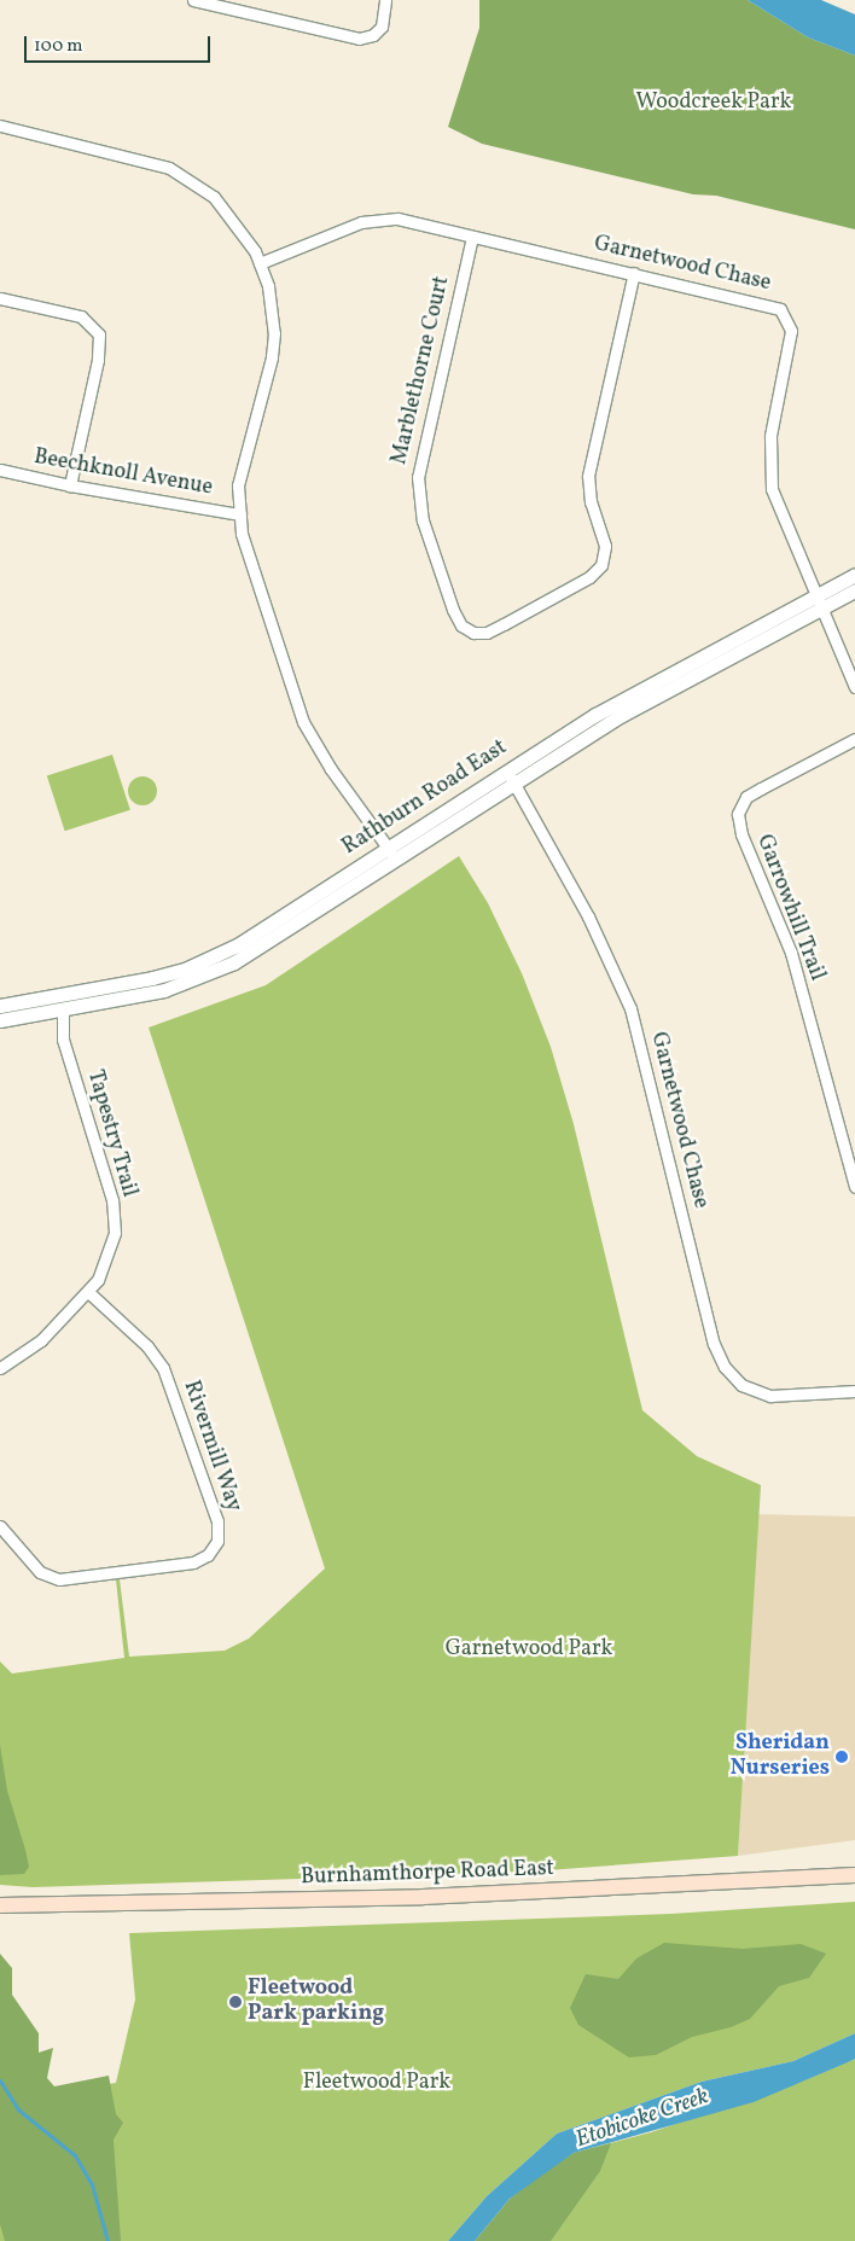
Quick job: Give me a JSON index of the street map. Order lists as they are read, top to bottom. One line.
{"streets":{"main road":["Burnhamthorpe Road East"],"street":["Garnetwood Chase","Marblethorne Court","Beechknoll Avenue","Rathburn Road East","Garrowhill Trail","Tapestry Trail","Rivermill Way"]},"crossings":[["Garnetwood Chase","Marblethorne Court"],["Garnetwood Chase","Rathburn Road East"],["Rathburn Road East","Tapestry Trail"],["Tapestry Trail","Rivermill Way"]],"water":["Etobicoke Creek"],"parks":["Woodcreek Park","Garnetwood Park","Fleetwood Park"],"places":["Sheridan Nurseries","Fleetwood Park parking"],"scale_bar":"100 m"}
